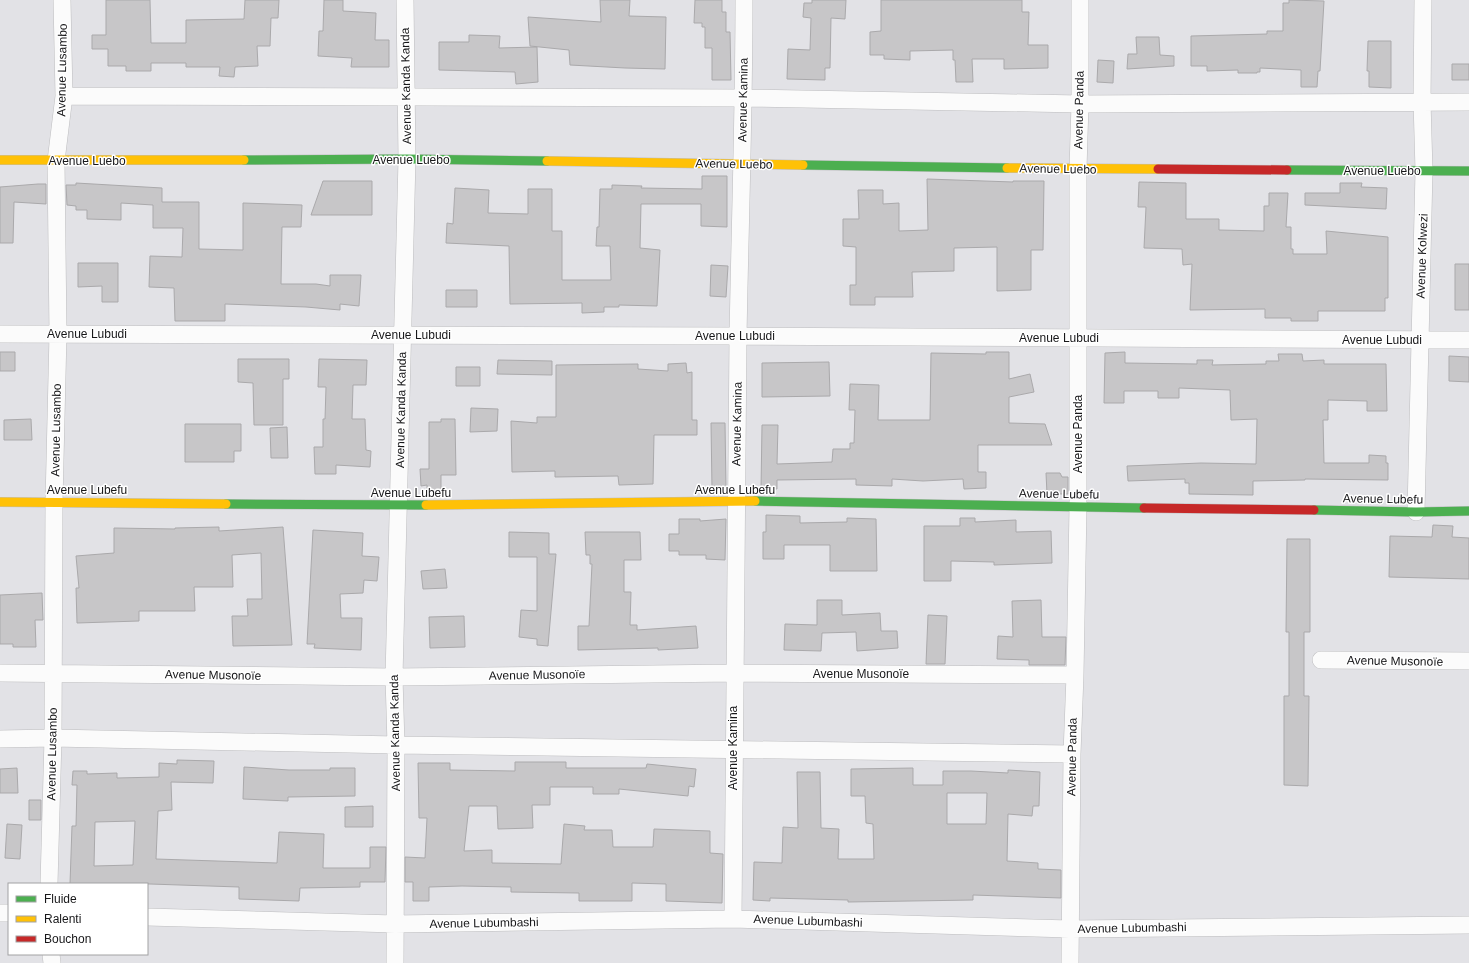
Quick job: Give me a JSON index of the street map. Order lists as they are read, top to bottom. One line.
{"streets":{"street":["Avenue Lusambo","Avenue Kanda Kanda","Avenue Kamina","Avenue Panda","Avenue Luebo","Avenue Kolwezi","Avenue Lubudi","Avenue Lubefu","Avenue Musonoïe","Avenue Lubumbashi"]},"crossings":[["Avenue Lusambo","Avenue Luebo"],["Avenue Lusambo","Avenue Lubudi"],["Avenue Lusambo","Avenue Lubefu"],["Avenue Lusambo","Avenue Musonoïe"],["Avenue Kanda Kanda","Avenue Luebo"],["Avenue Kanda Kanda","Avenue Lubudi"],["Avenue Kanda Kanda","Avenue Lubefu"],["Avenue Kanda Kanda","Avenue Musonoïe"],["Avenue Kanda Kanda","Avenue Lubumbashi"],["Avenue Kamina","Avenue Luebo"],["Avenue Kamina","Avenue Lubudi"],["Avenue Kamina","Avenue Lubefu"],["Avenue Kamina","Avenue Musonoïe"],["Avenue Kamina","Avenue Lubumbashi"],["Avenue Panda","Avenue Luebo"],["Avenue Panda","Avenue Lubudi"],["Avenue Panda","Avenue Lubefu"],["Avenue Panda","Avenue Musonoïe"],["Avenue Panda","Avenue Lubumbashi"],["Avenue Luebo","Avenue Kolwezi"],["Avenue Kolwezi","Avenue Lubudi"],["Avenue Kolwezi","Avenue Lubefu"]],"legend":["Fluide","Ralenti","Bouchon"]}
